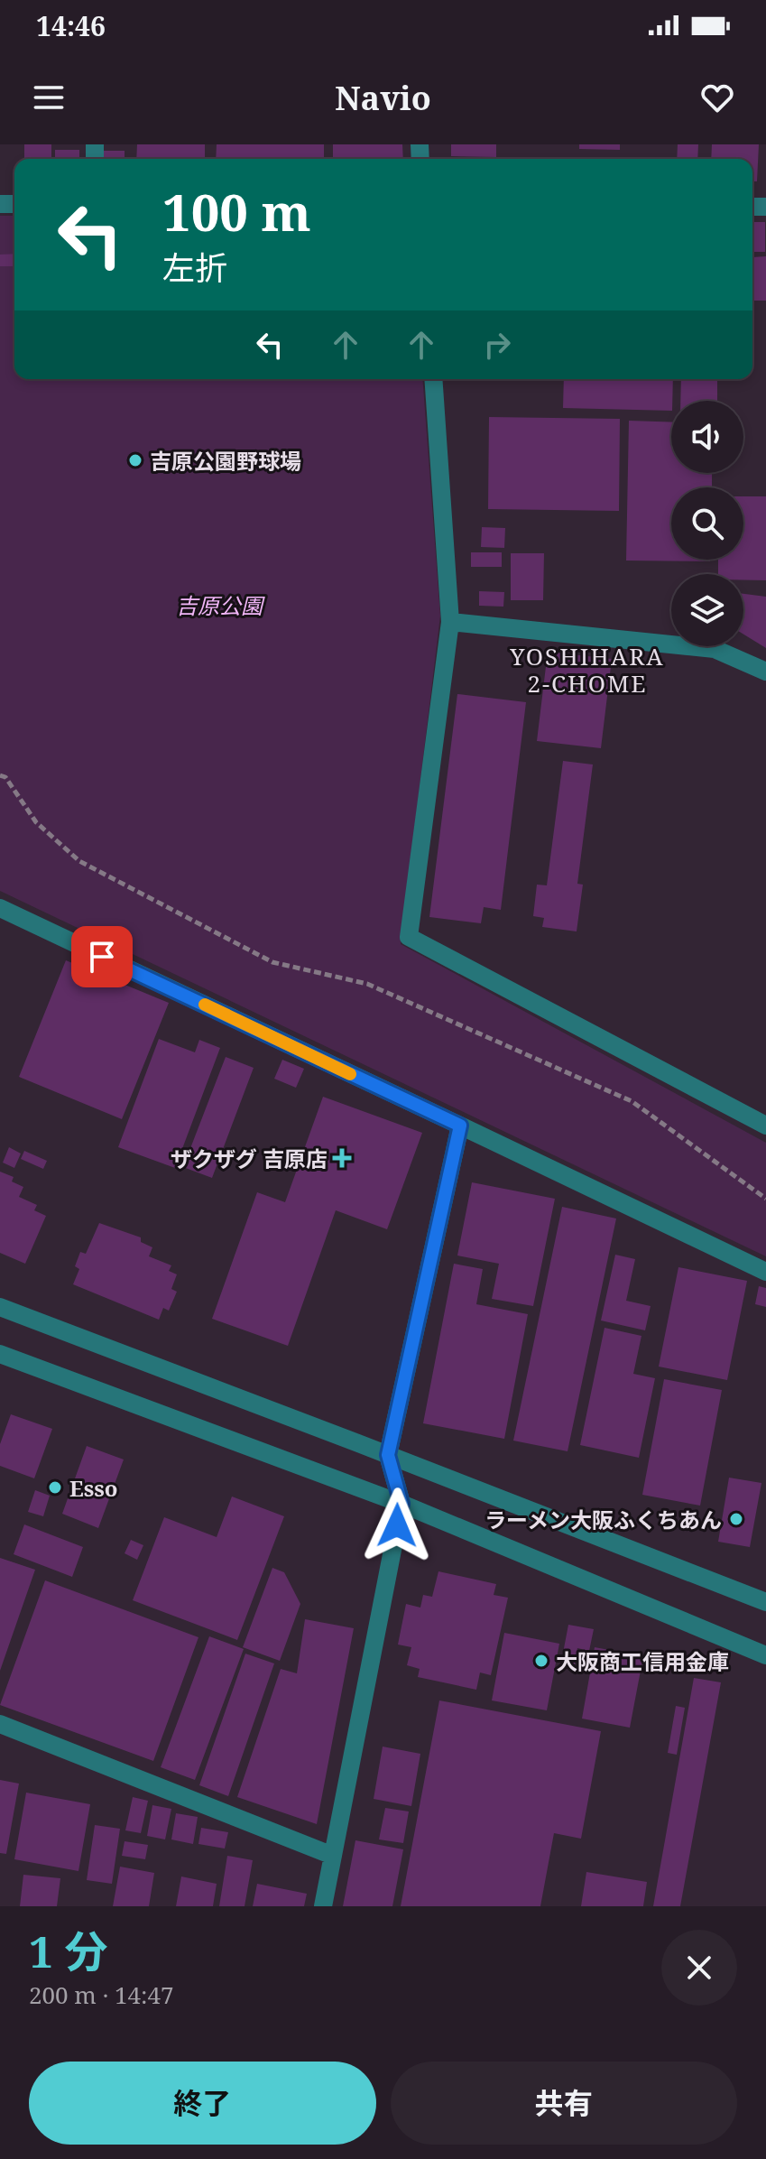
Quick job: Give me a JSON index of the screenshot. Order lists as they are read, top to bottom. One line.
{"districts":["YOSHIHARA 2-CHOME"],"parks":["吉原公園"],"places":{"other":["吉原公園野球場","Esso","ラーメン大阪ふくちあん","大阪商工信用金庫"],"health":["ザクザグ 吉原店"]},"page":{"status":"14:46","header":"Navio","turn":["100 m","左折"],"heading":["1 分","200 m · 14:47"],"buttons":["終了","共有"]}}
